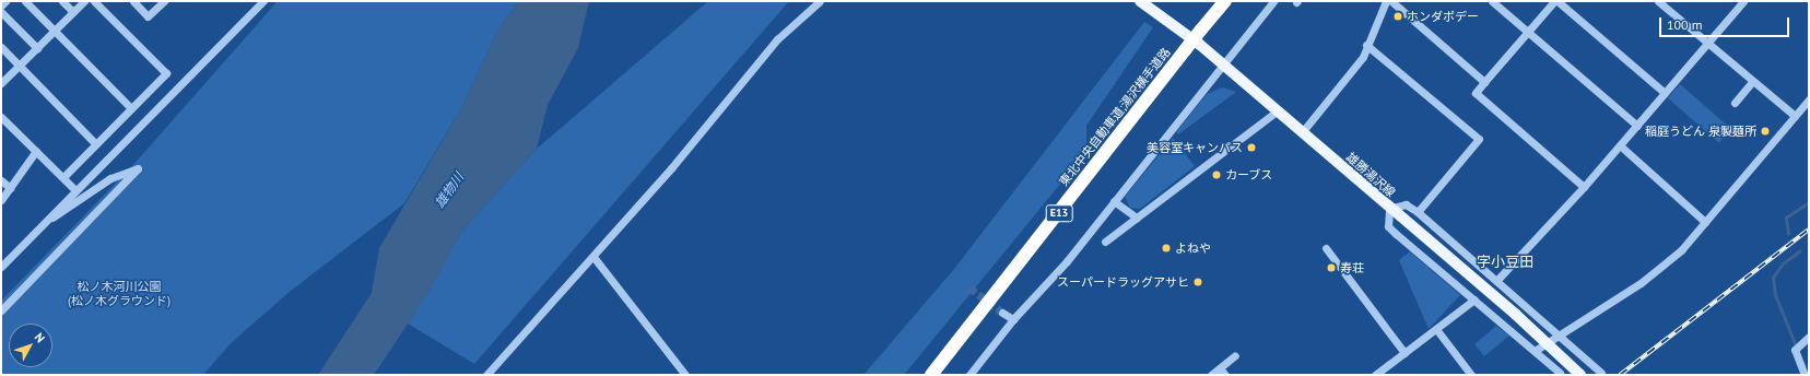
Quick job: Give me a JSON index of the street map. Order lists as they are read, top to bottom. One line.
{"streets":{"highway":["東北中央自動車道;湯沢横手道路","E13"],"main road":["雄勝湯沢線"]},"districts":["字小豆田"],"water":["雄物川"],"parks":["松ノ木河川公園 (松ノ木グラウンド)"],"places":["ホンダボデー","稲庭うどん 泉製麺所","美容室キャンパス","カーブス","よねや","寿荘","スーパードラッグアサヒ"],"scale_bar":"100 m","north":"top right"}
